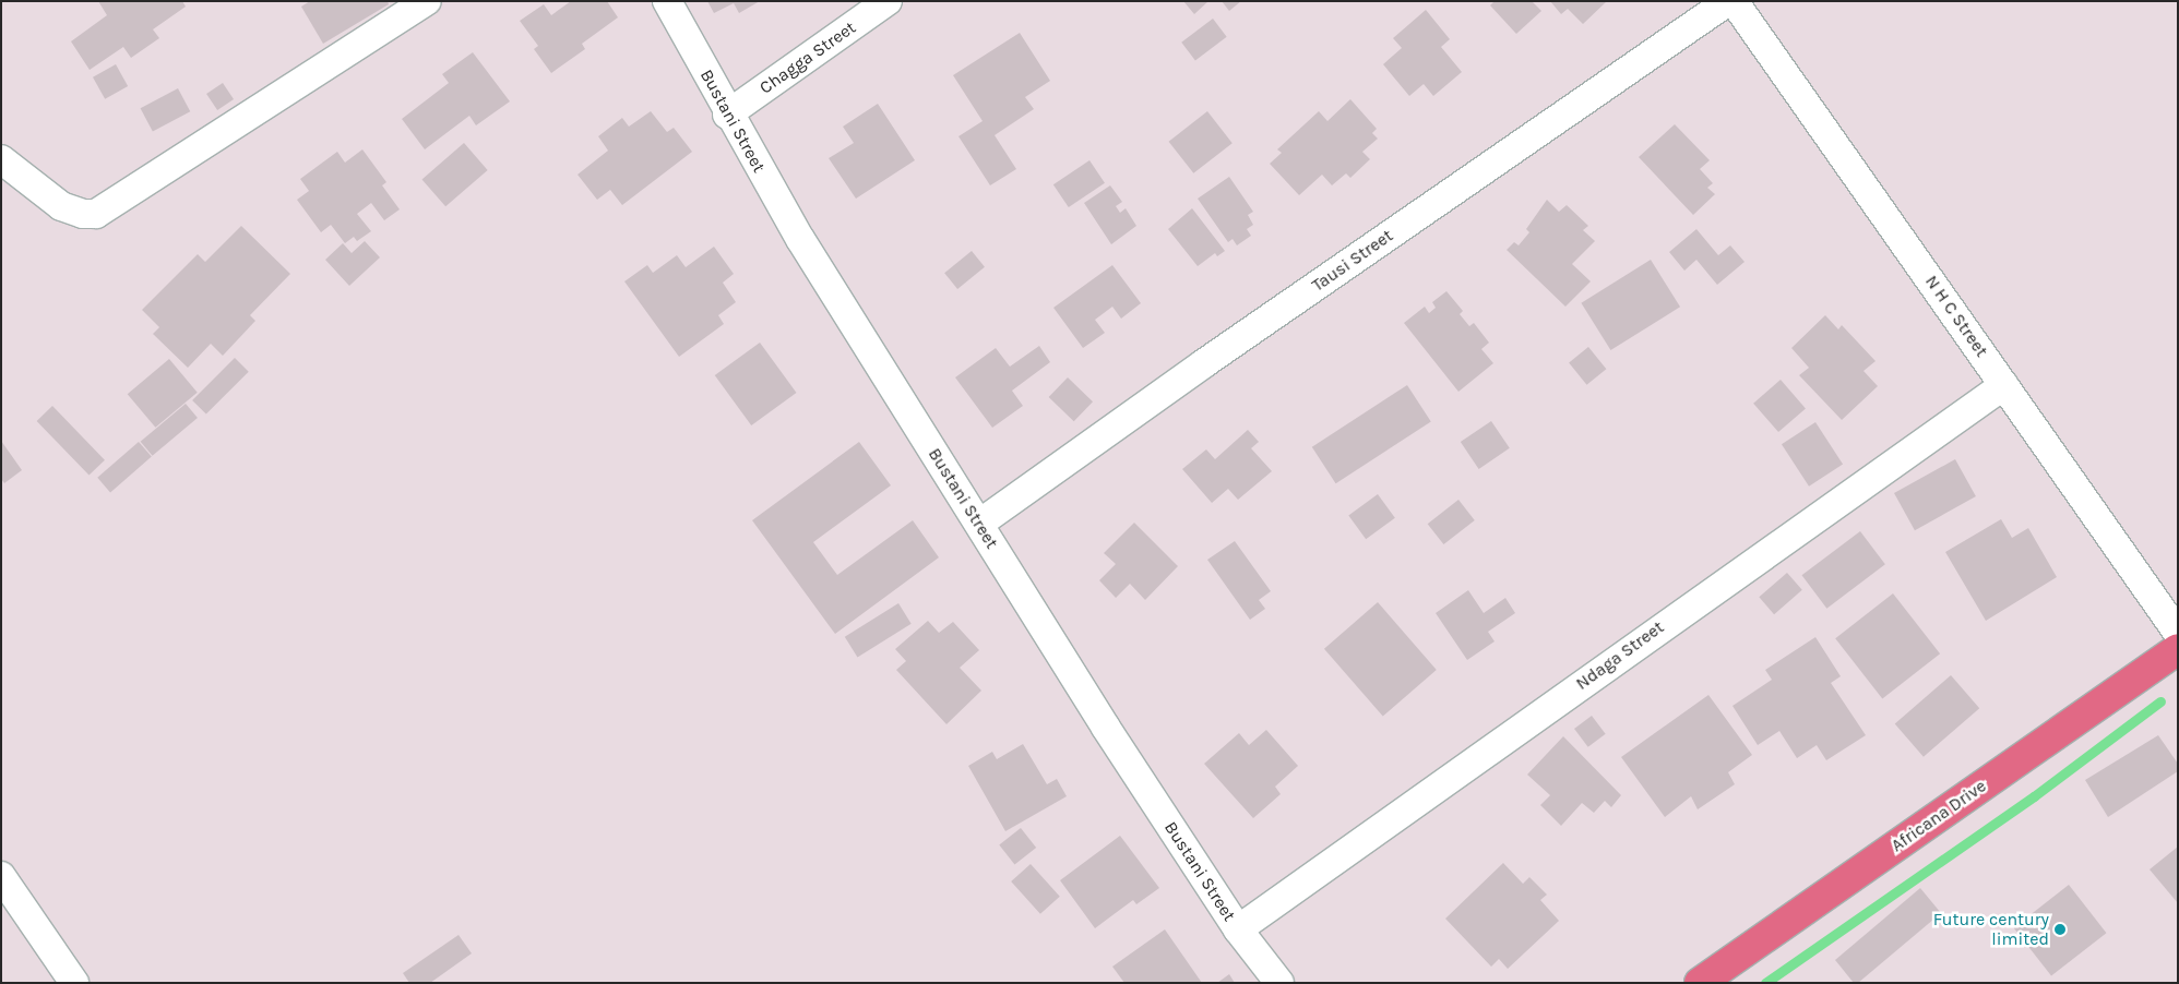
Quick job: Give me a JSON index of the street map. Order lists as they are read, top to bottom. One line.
{"streets":{"main road":["Africana Drive"],"street":["Chagga Street","Bustani Street","Tausi Street","N H C Street","Ndaga Street"]},"crossings":[["Chagga Street","Bustani Street"],["Bustani Street","Tausi Street"],["Bustani Street","Ndaga Street"],["N H C Street","Ndaga Street"]],"places":["Future century limited"]}
